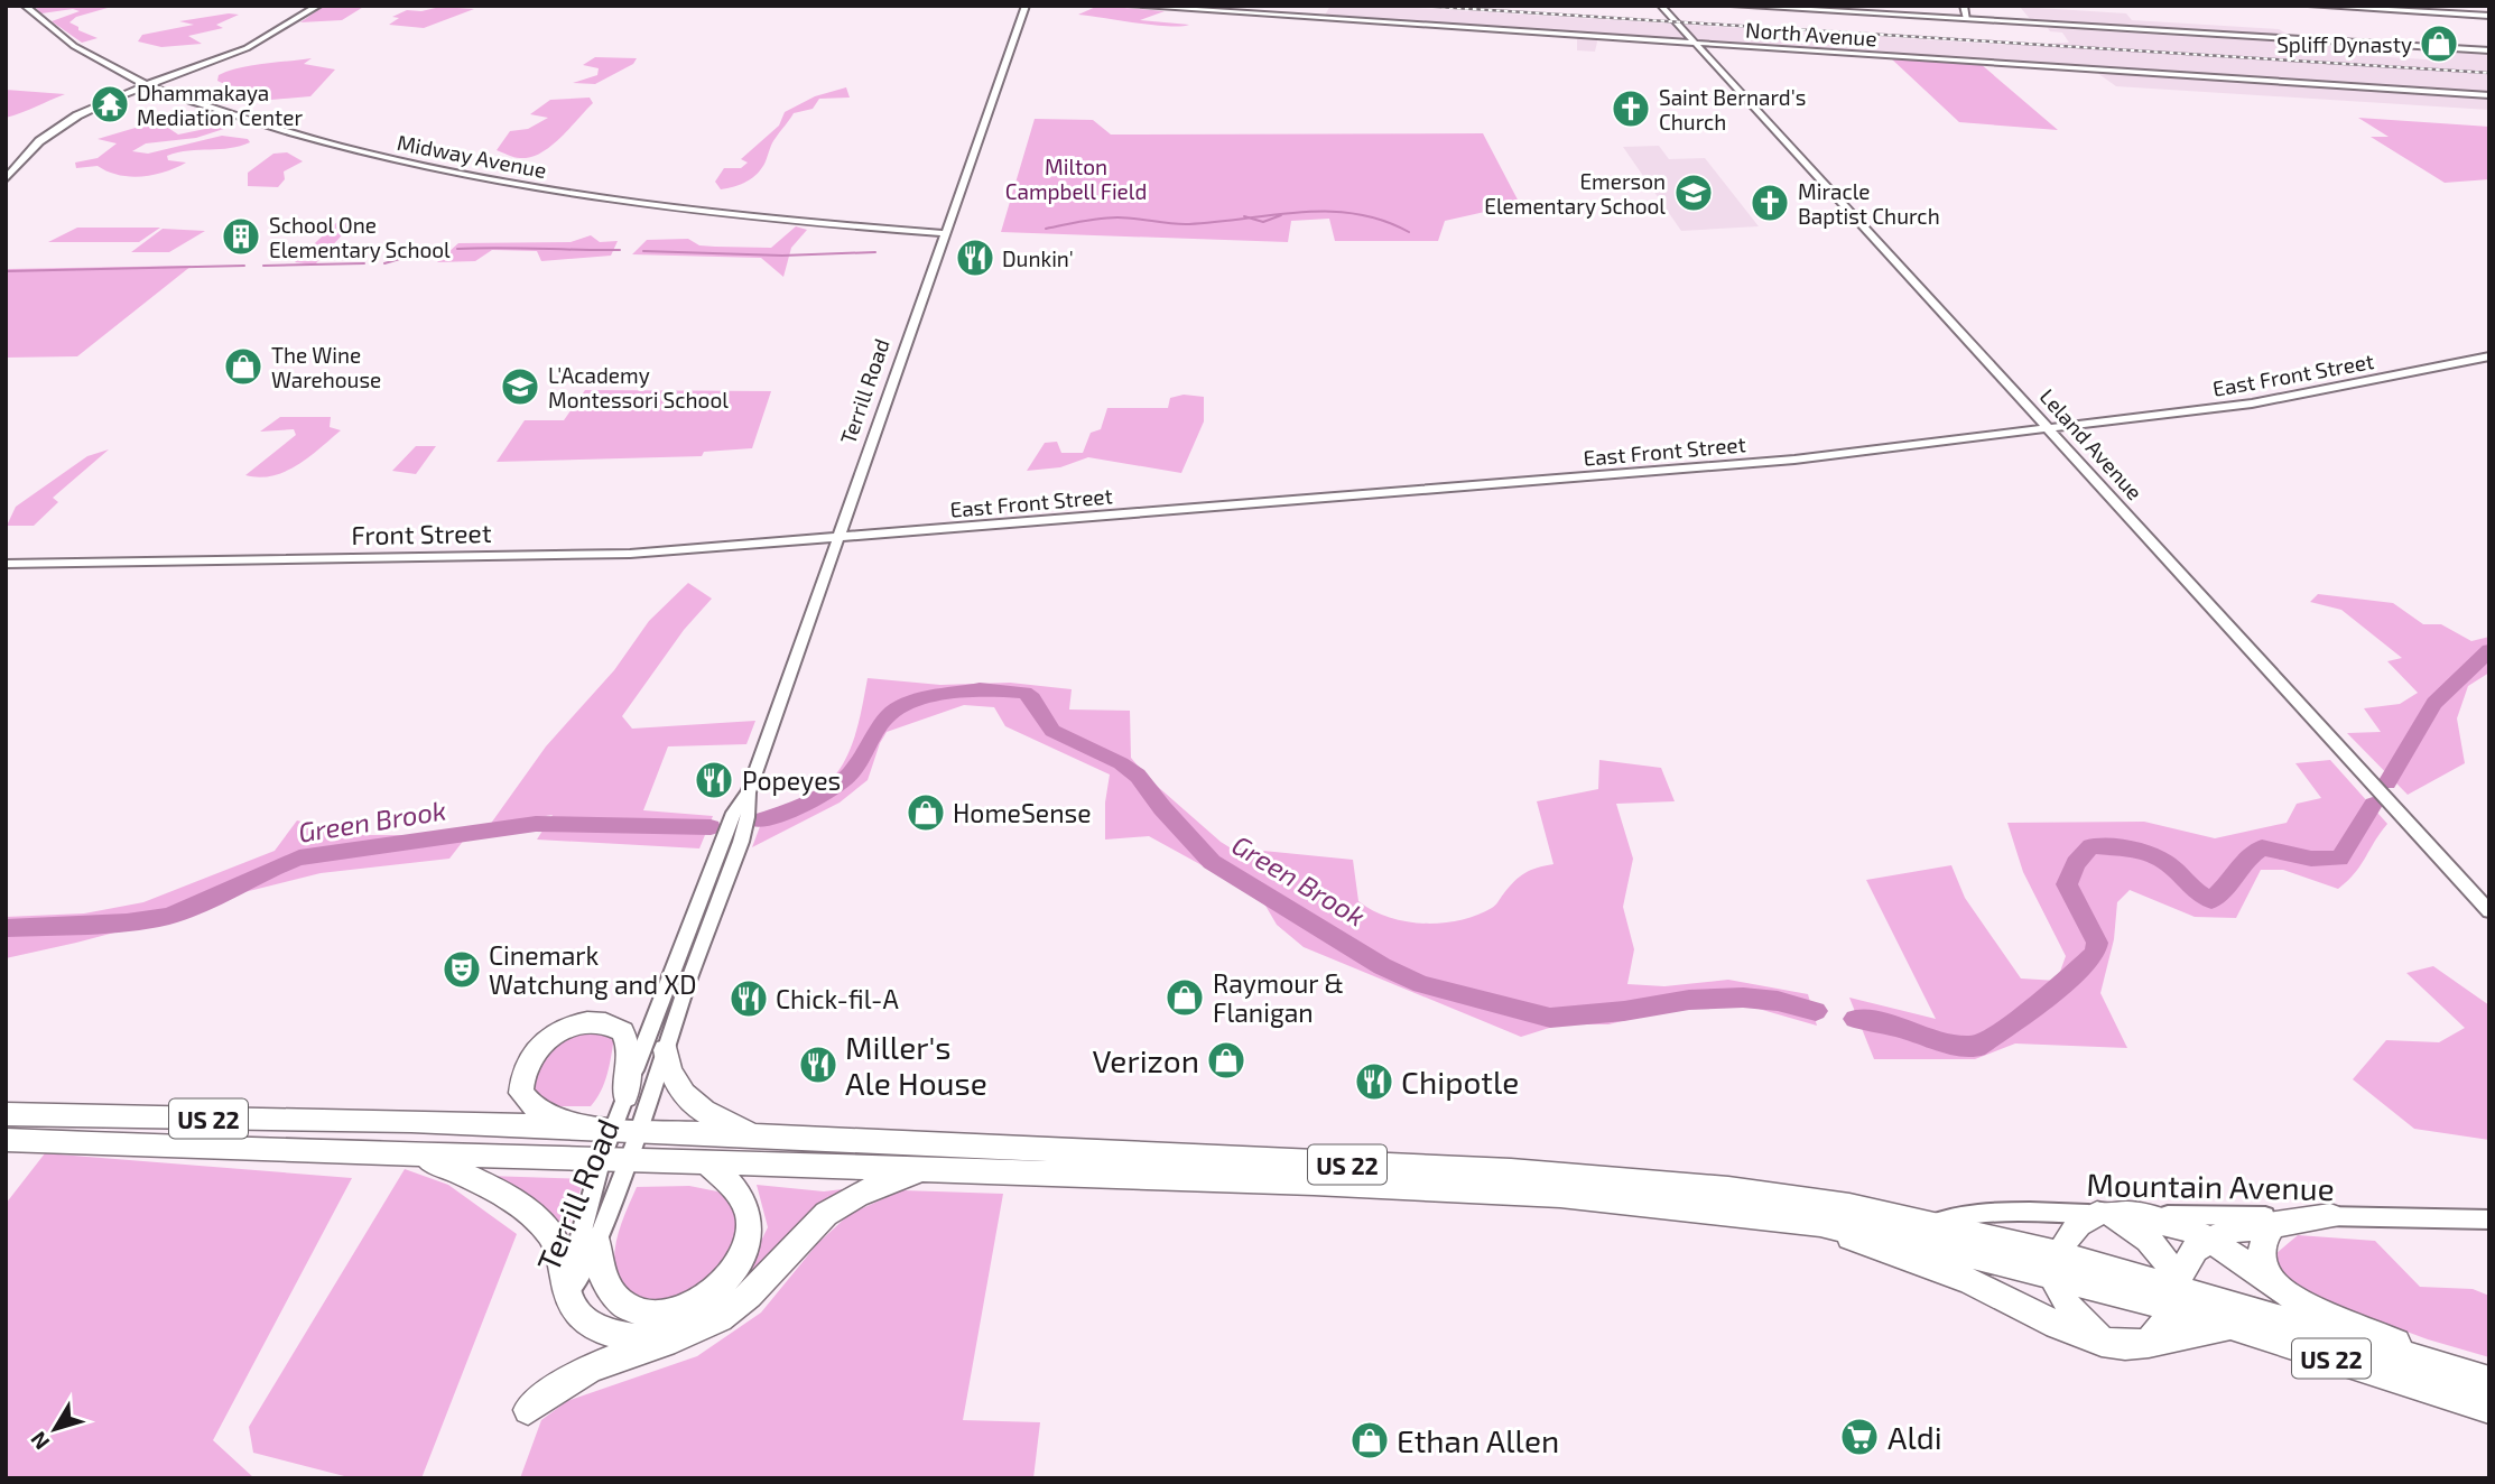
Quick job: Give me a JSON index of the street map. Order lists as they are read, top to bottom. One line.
{"streets":{"highway":["US 22"],"main road":["Midway Avenue"],"street":["North Avenue","East Front Street","Terrill Road","Leland Avenue","Front Street","Mountain Avenue"]},"crossings":[["North Avenue","Leland Avenue"],["Midway Avenue","Terrill Road"],["East Front Street","Terrill Road"],["East Front Street","Leland Avenue"],["East Front Street","Front Street"],["Terrill Road","Front Street"],["Terrill Road","US 22"],["US 22","Mountain Avenue"]],"water":["Green Brook"],"parks":["Milton Campbell Field"],"places":{"shop":["Spliff Dynasty","The Wine Warehouse","HomeSense","Raymour & Flanigan","Verizon","Ethan Allen"],"temple":["Dhammakaya Mediation Center"],"church":["Saint Bernard's Church","Miracle Baptist Church"],"school or university":["Emerson Elementary School","L'Academy Montessori School"],"building":["School One Elementary School"],"restaurant":["Dunkin'","Popeyes","Chick-fil-A","Miller's Ale House","Chipotle"],"theatre":["Cinemark Watchung and XD"],"supermarket":["Aldi"]},"north":"bottom left"}
